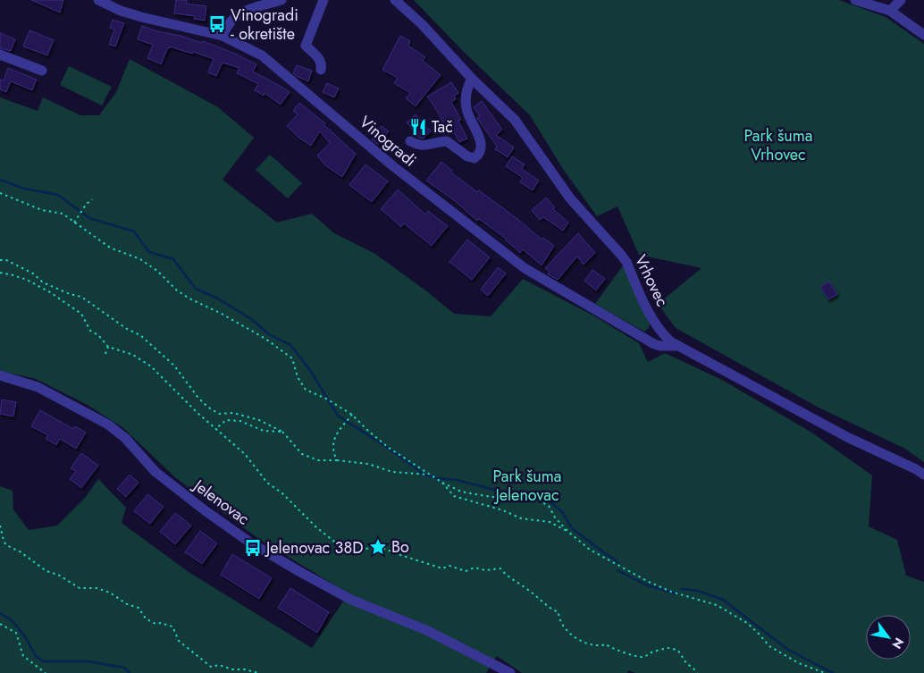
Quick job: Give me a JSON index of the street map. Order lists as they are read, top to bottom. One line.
{"streets":{"street":["Vinogradi","Vrhovec","Jelenovac"]},"crossings":[["Vinogradi","Vrhovec"]],"parks":["Park šuma Vrhovec","Park šuma Jelenovac"],"places":{"bus stop":["Vinogradi - okretište","Jelenovac 38D"],"restaurant":["Tač"],"place":["Bo"]},"north":"bottom right"}
